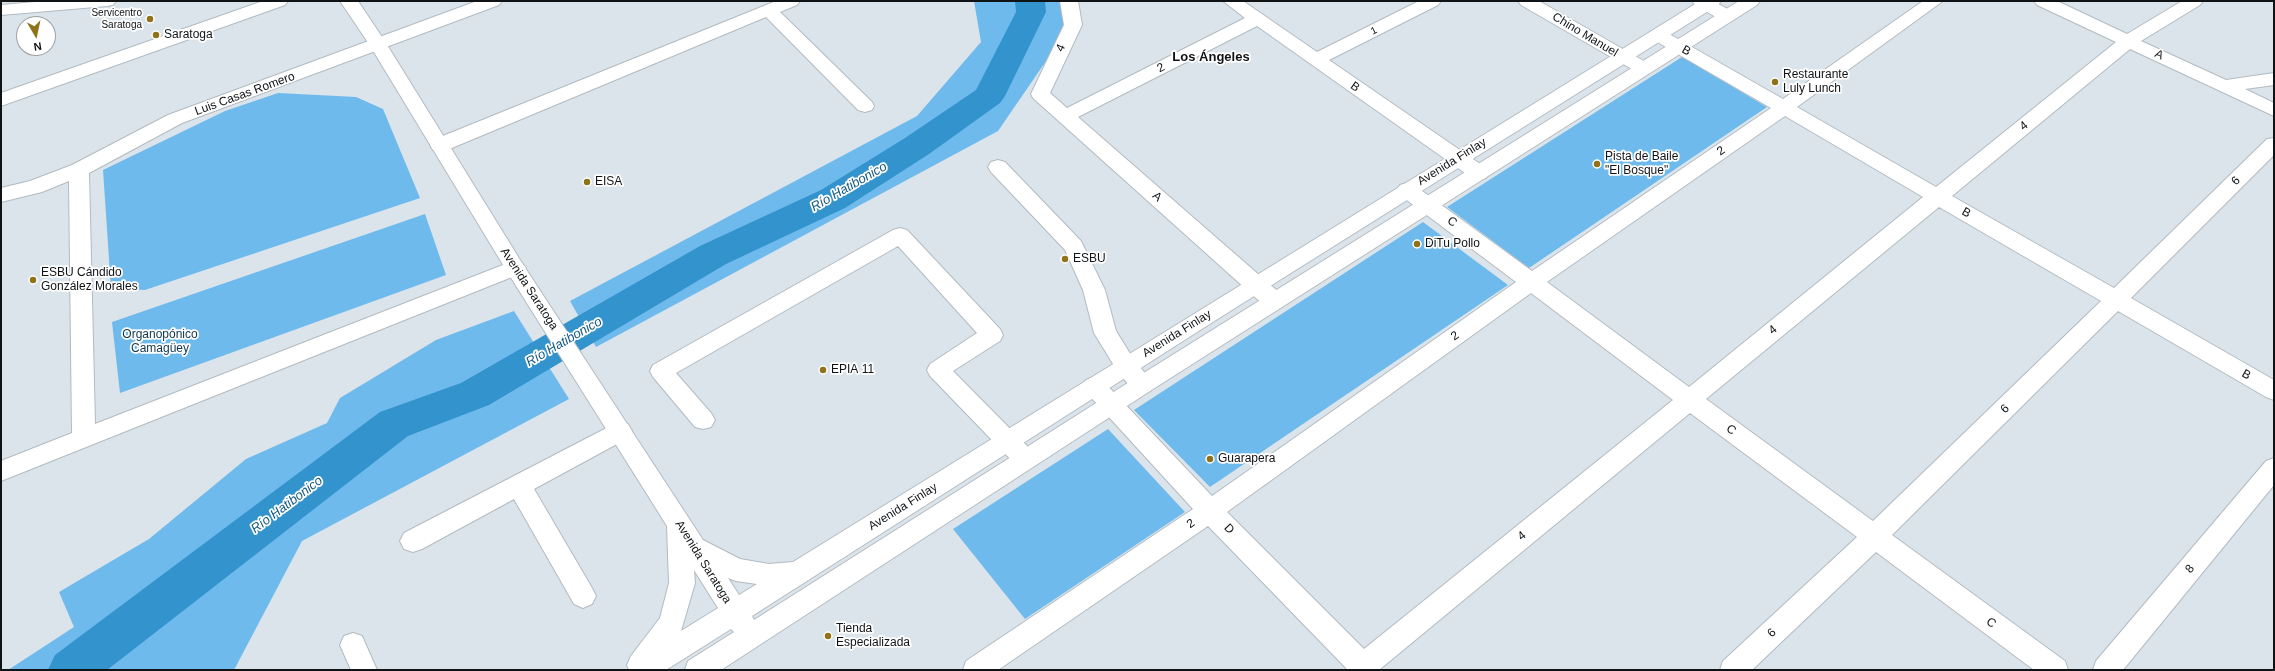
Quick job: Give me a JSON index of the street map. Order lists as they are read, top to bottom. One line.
{"streets":{"street":["1","Chino Manuel","4","B","A","2","Luis Casas Romero","Avenida Finlay","6","C","Avenida Saratoga","D","8"]},"crossings":[["1","B"],["Chino Manuel","Avenida Finlay"],["4","B"],["4","A"],["4","C"],["4","D"],["B","2"],["B","Avenida Finlay"],["B","6"],["A","2"],["A","Avenida Finlay"],["2","C"],["2","D"],["Luis Casas Romero","Avenida Saratoga"],["Avenida Finlay","C"],["Avenida Finlay","Avenida Saratoga"],["Avenida Finlay","D"],["6","C"]],"districts":["Los Ángeles"],"water":["Río Hatibonico"],"parks":["Organopónico Camagüey"],"places":["Servicentro Saratoga","Saratoga","Restaurante Luly Lunch","Pista de Baile \"El Bosque\"","EISA","DiTu Pollo","ESBU","ESBU Cándido González Morales","EPIA 11","Guarapera","Tienda Especializada"],"north":"bottom"}
